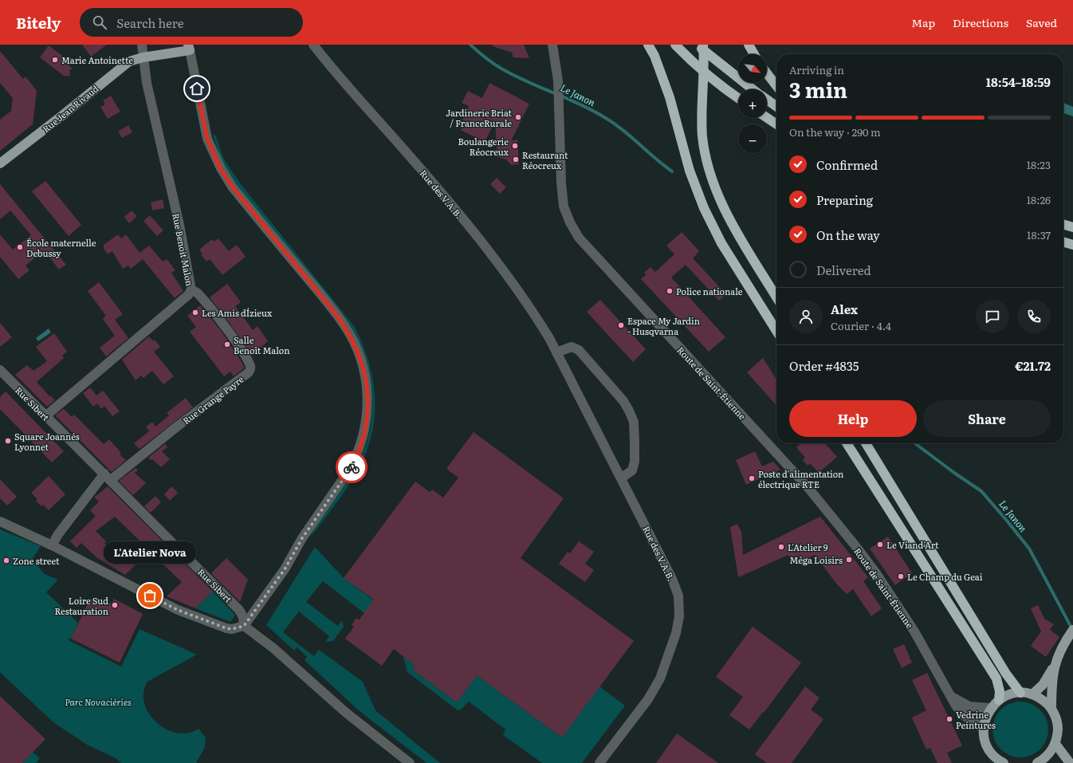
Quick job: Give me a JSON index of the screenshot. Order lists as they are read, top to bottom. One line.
{"streets":{"main road":["Rue Jean Rivaud"],"street":["Rue des V.A.B.","Rue Benoit Malon","Route de Saint-Étienne","Rue Grange Payre","Rue Sibert"]},"crossings":[["Rue Jean Rivaud","Rue Benoit Malon"],["Rue Benoit Malon","Rue Grange Payre"],["Rue Benoit Malon","Rue Sibert"],["Rue Grange Payre","Rue Sibert"]],"water":["Le Janon"],"parks":["Parc Novaciéries"],"places":["Marie Antoinette","Jardinerie Briat / FranceRurale","Boulangerie Réocreux","Restaurant Réocreux","École maternelle Debussy","Police nationale","Les Amis dÍzieux","Espace My Jardin - Husqvarna","Salle Benoît Malon","Square Joannés Lyonnet","Poste d'alimentation électrique RTE","Le Viand'Art","L'Atelier 9","Méga Loisirs","Zone street","Le Champ du Geai","L'Atelier Nova","Loire Sud Restauration","Vedrine Peintures"],"north":"bottom right","page":{"header":"Bitely","search":"Search here","nav":["Map","Directions","Saved"],"map_buttons":["+","−"],"heading":["3 min","Arriving in","18:54–18:59"],"panel":["Alex","Courier · 4.4","Order #4835","€21.72"],"bar":"On the way · 290 m","list":[["Confirmed","18:23"],["Preparing","18:26"],["On the way","18:37"],"Delivered"],"buttons":["Help","Share"],"bubble":"L'Atelier Nova"}}
